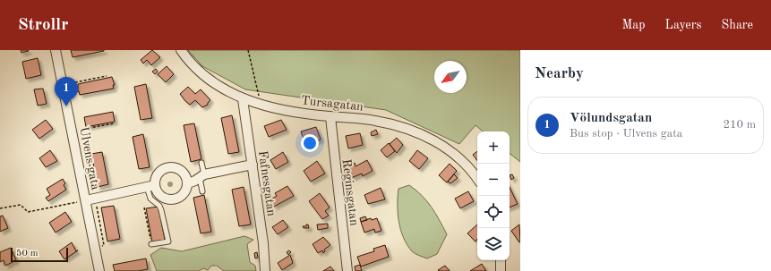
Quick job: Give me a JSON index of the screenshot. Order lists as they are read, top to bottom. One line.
{"streets":{"street":["Tursagatan","Ulvens gata","Fafnesgatan","Reginsgatan"]},"crossings":[["Tursagatan","Fafnesgatan"],["Tursagatan","Reginsgatan"]],"scale_bar":"50 m","north":"bottom left","page":{"header":"Strollr","nav":["Map","Layers","Share"],"heading":"Nearby","pins":"1","list":[{"mark":"1","name":"Völundsgatan","note":"Bus stop · Ulvens gata","value":"210 m"}],"map_buttons":["+","−"],"scale":"50 m"}}
